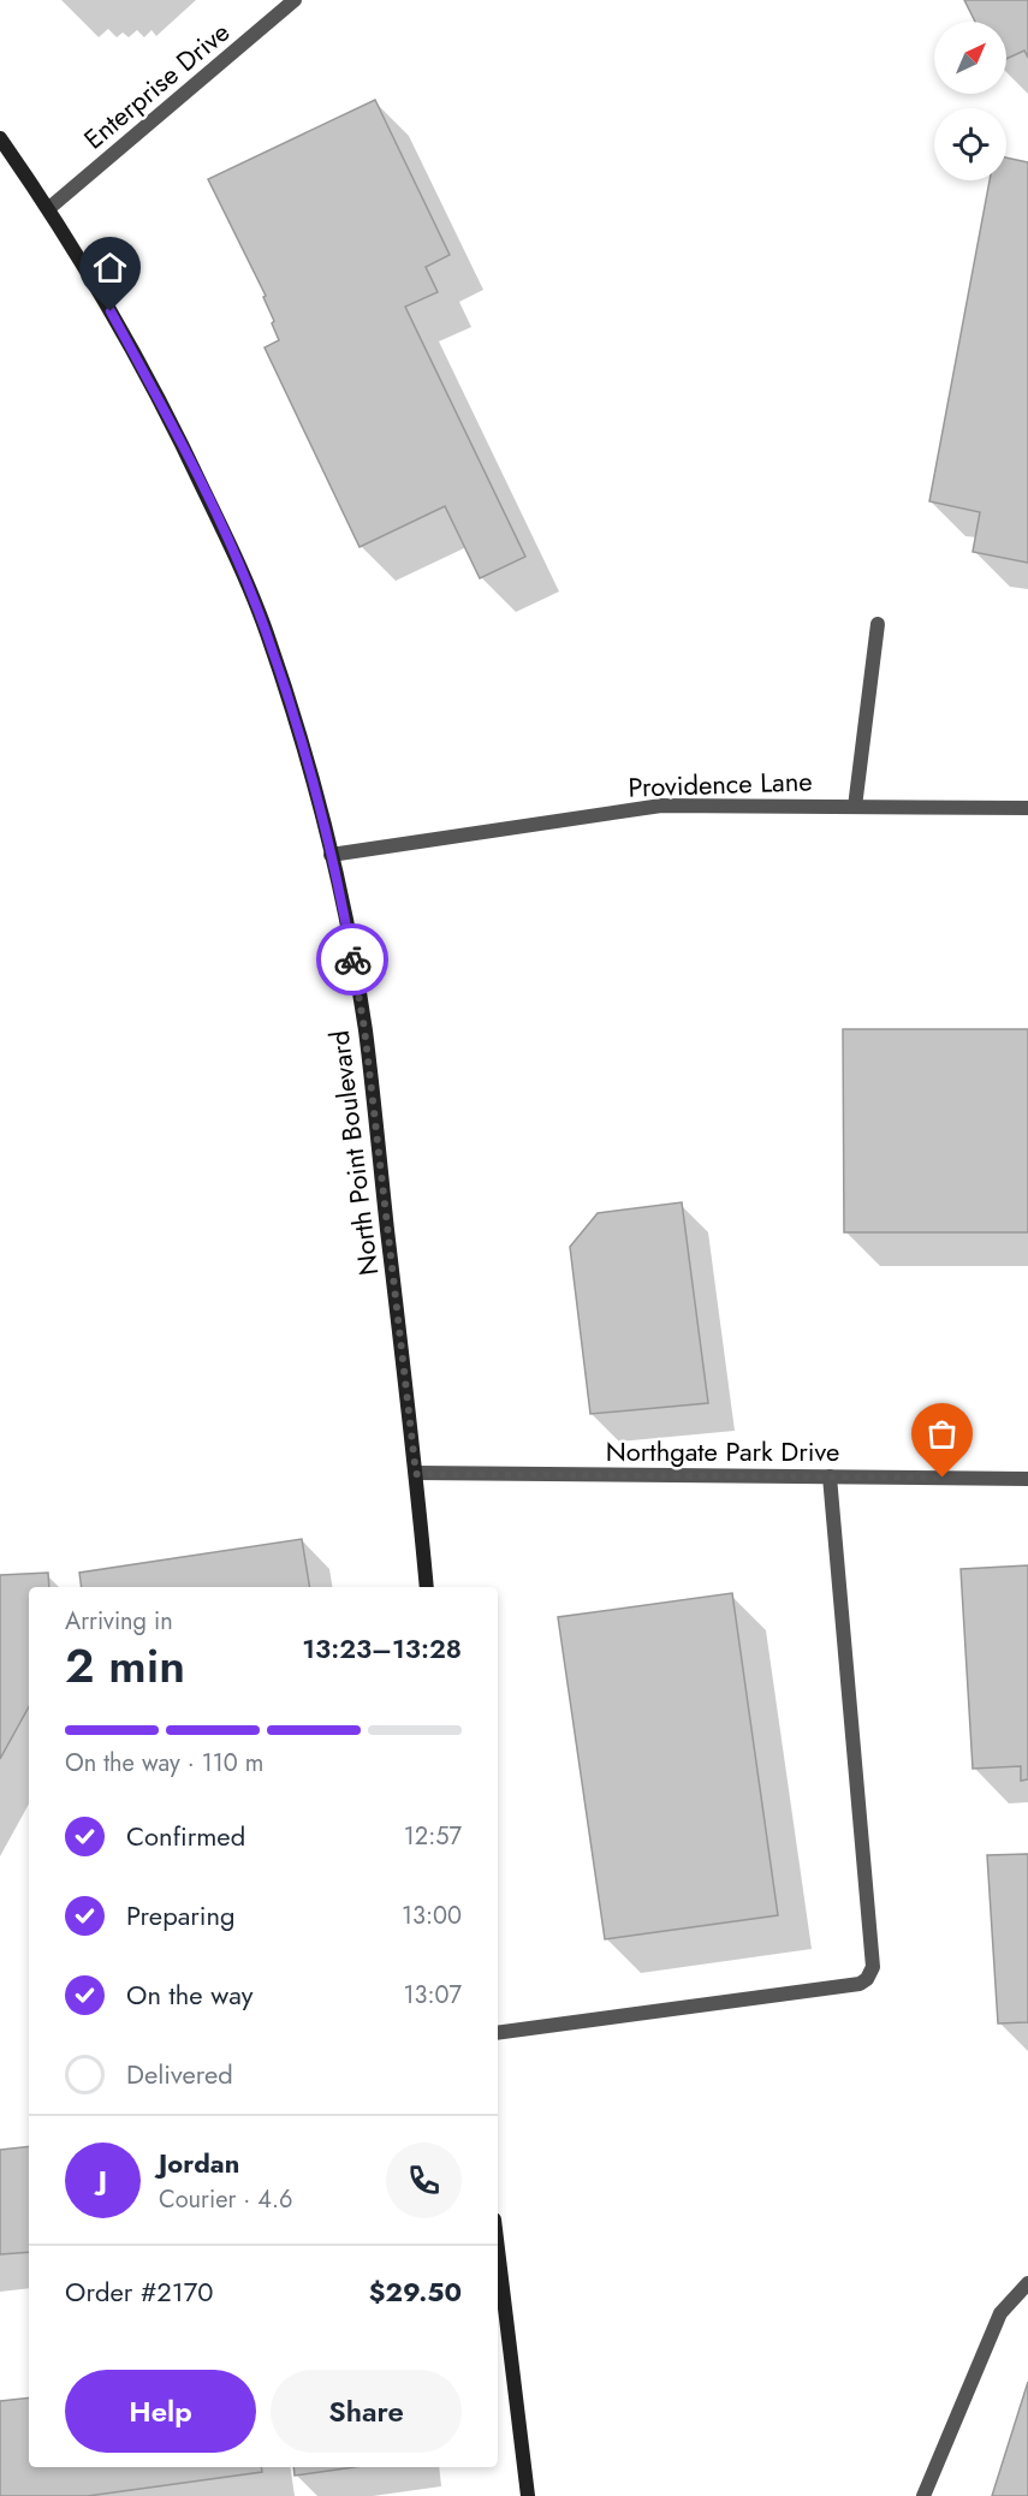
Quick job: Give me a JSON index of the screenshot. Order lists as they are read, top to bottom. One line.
{"streets":{"main road":["North Point Boulevard"],"street":["Enterprise Drive","Providence Lane","Northgate Park Drive"]},"crossings":[["Enterprise Drive","North Point Boulevard"],["Providence Lane","North Point Boulevard"],["North Point Boulevard","Northgate Park Drive"]],"north":"top right","page":{"heading":["2 min","Arriving in","13:23–13:28"],"panel":["Jordan","Courier · 4.6","Order #2170","$29.50"],"bar":"On the way · 110 m","list":[["Confirmed","12:57"],["Preparing","13:00"],["On the way","13:07"],"Delivered"],"round":"J","buttons":["Help","Share"]}}
